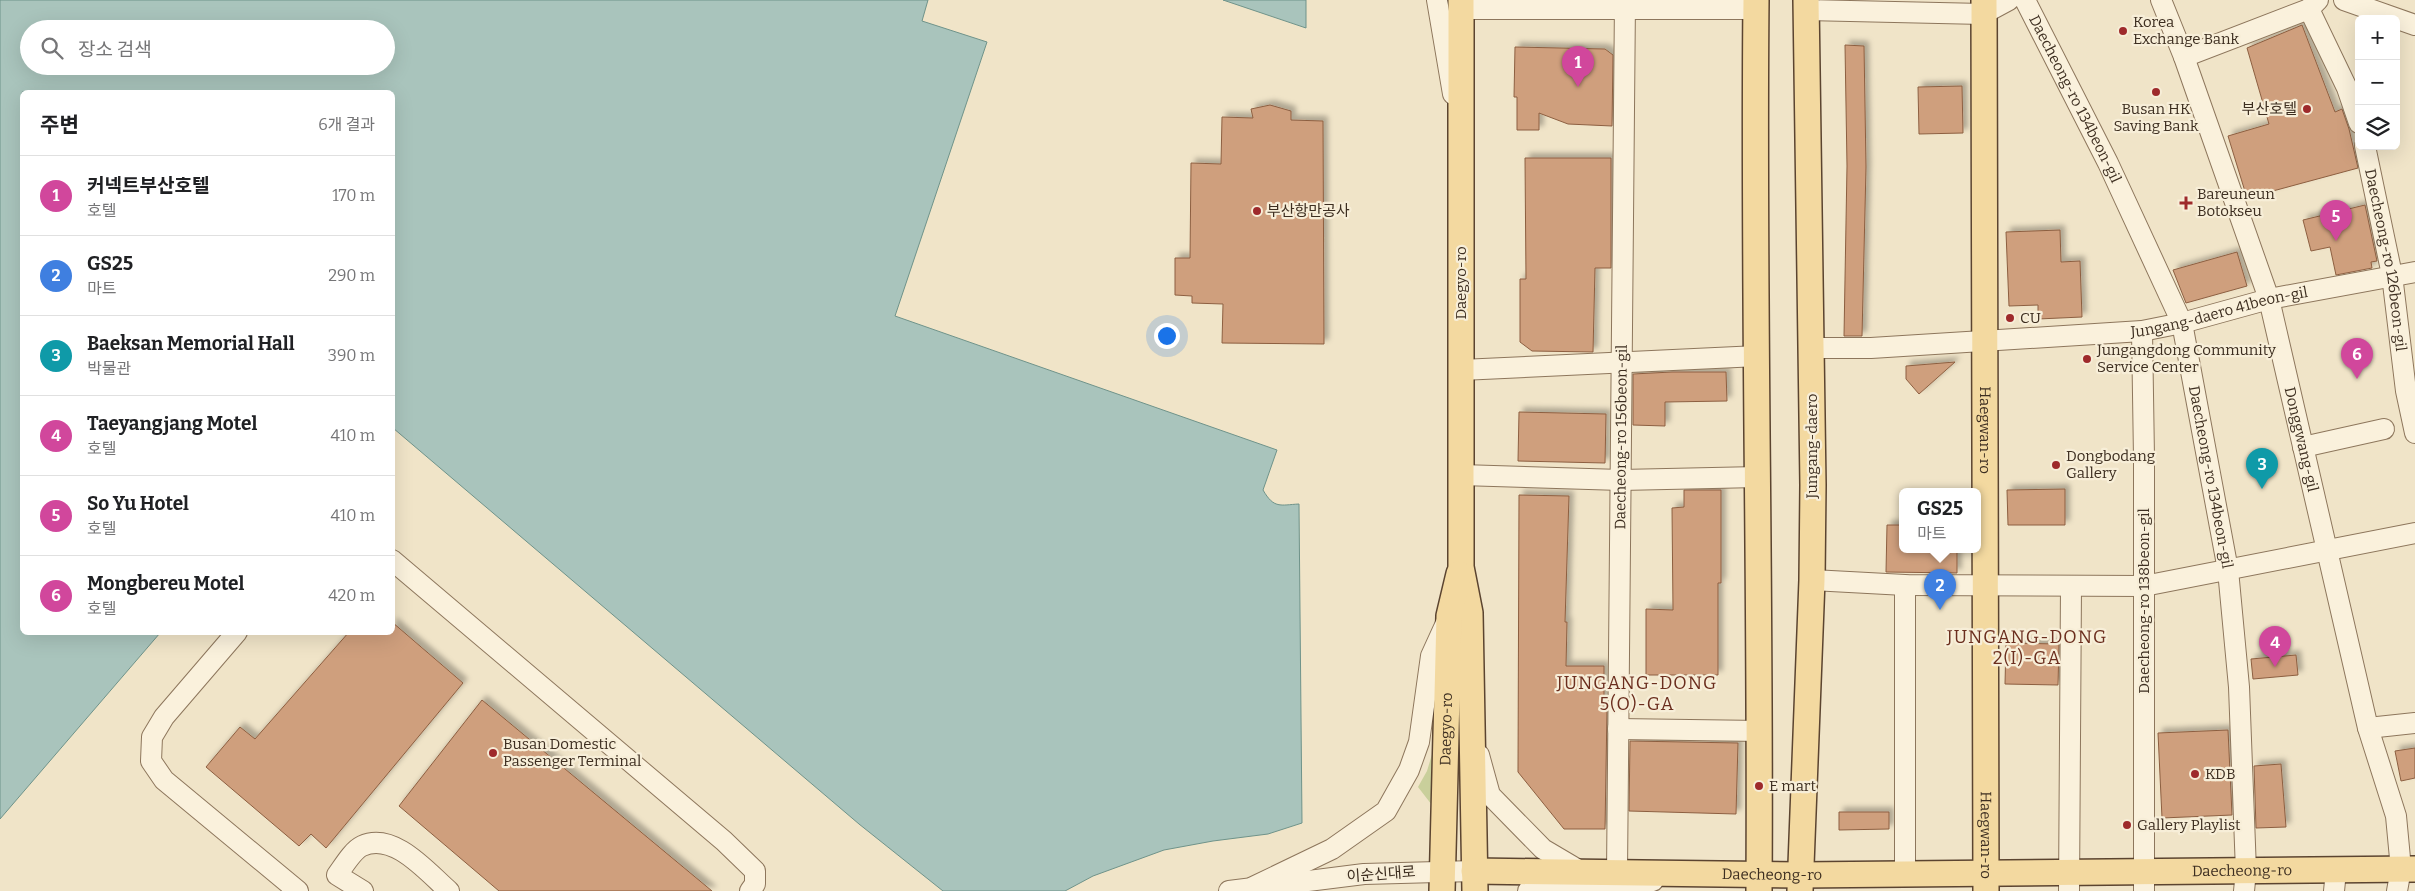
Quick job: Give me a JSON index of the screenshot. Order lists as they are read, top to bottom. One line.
{"streets":{"main road":["Daegyo-ro","Haegwan-ro","Jungang-daero","Daecheong-ro"],"street":["Daecheong-ro 134beon-gil","Daecheong-ro 126beon-gil","Jungang-daero 41beon-gil","Daecheong-ro 156beon-gil","Donggwang-gil","Daecheong-ro 138beon-gil","이순신대로"]},"crossings":[["Daecheong-ro 134beon-gil","Jungang-daero 41beon-gil"],["Daecheong-ro 134beon-gil","Daecheong-ro"],["Daecheong-ro 126beon-gil","Jungang-daero 41beon-gil"],["Daegyo-ro","Daecheong-ro"],["Daegyo-ro","이순신대로"],["Jungang-daero 41beon-gil","Haegwan-ro"],["Jungang-daero 41beon-gil","Donggwang-gil"],["Jungang-daero 41beon-gil","Jungang-daero"],["Jungang-daero 41beon-gil","Daecheong-ro 138beon-gil"],["Haegwan-ro","Daecheong-ro"],["Daecheong-ro 156beon-gil","Daecheong-ro"],["Donggwang-gil","Daecheong-ro"],["Jungang-daero","Daecheong-ro"],["Daecheong-ro 138beon-gil","Daecheong-ro"],["Daecheong-ro","이순신대로"]],"districts":["JUNGANG-DONG 2(I)-GA","JUNGANG-DONG 5(O)-GA"],"places":{"other":["Korea Exchange Bank","Busan HK Saving Bank","부산호텔","부산항만공사","CU","Jungangdong Community Service Center","Dongbodang Gallery","Busan Domestic Passenger Terminal","KDB","E mart","Gallery Playlist"],"health":["Bareuneun Botokseu"]},"page":{"map_buttons":["+","−"],"search":"장소 검색","pins":["1","5","6","3","2","4"],"heading":["주변","6개 결과"],"list":[{"mark":"1","name":"커넥트부산호텔","note":"호텔","value":"170 m"},{"mark":"2","name":"GS25","note":"마트","value":"290 m"},{"mark":"3","name":"Baeksan Memorial Hall","note":"박물관","value":"390 m"},{"mark":"4","name":"Taeyangjang Motel","note":"호텔","value":"410 m"},{"mark":"5","name":"So Yu Hotel","note":"호텔","value":"410 m"},{"mark":"6","name":"Mongbereu Motel","note":"호텔","value":"420 m"}],"popup":["GS25","마트"]}}
